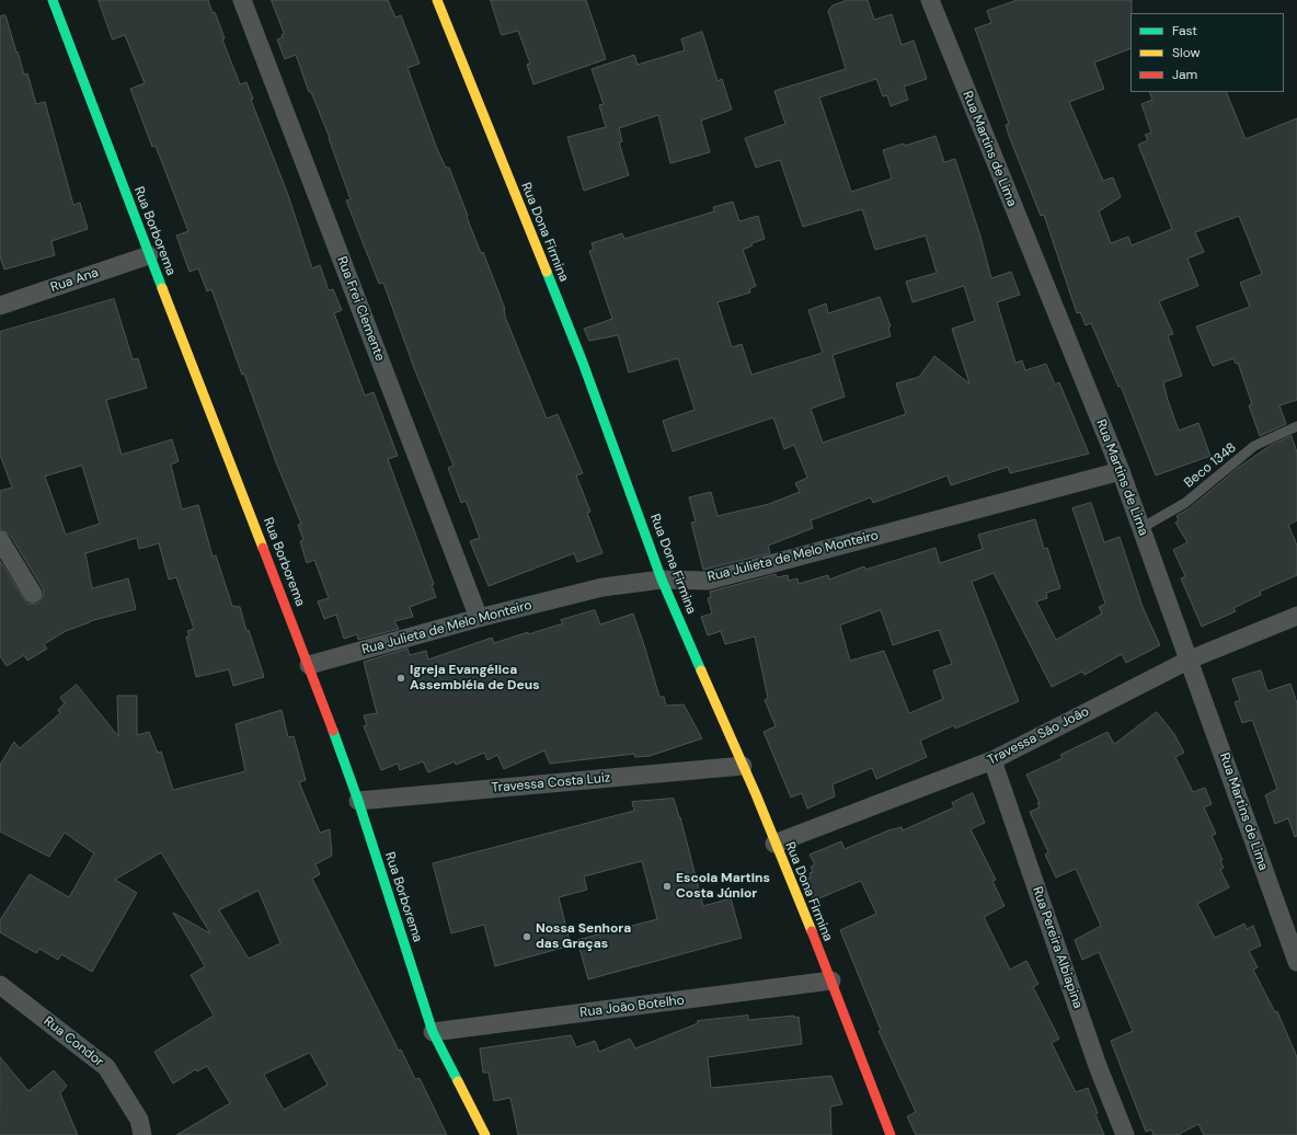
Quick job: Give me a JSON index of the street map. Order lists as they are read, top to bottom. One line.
{"streets":{"street":["Rua Martins de Lima","Rua Borborema","Rua Dona Firmina","Rua Ana","Rua Frei Clemente","Rua Julieta de Melo Monteiro","Travessa São João","Travessa Costa Luiz","Rua Pereira Albiapina","Rua João Botelho","Rua Condor"],"lane":["Beco 1348"]},"crossings":[["Rua Martins de Lima","Beco 1348"],["Rua Martins de Lima","Rua Julieta de Melo Monteiro"],["Rua Martins de Lima","Travessa São João"],["Rua Borborema","Rua Ana"],["Rua Borborema","Rua Julieta de Melo Monteiro"],["Rua Borborema","Travessa Costa Luiz"],["Rua Borborema","Rua João Botelho"],["Rua Dona Firmina","Rua Julieta de Melo Monteiro"],["Rua Dona Firmina","Travessa São João"],["Rua Dona Firmina","Travessa Costa Luiz"],["Rua Dona Firmina","Rua João Botelho"],["Rua Frei Clemente","Rua Julieta de Melo Monteiro"],["Travessa São João","Rua Pereira Albiapina"]],"places":["Igreja Evangélica Assembléia de Deus","Escola Martins Costa Júnior","Nossa Senhora das Graças"],"legend":["Fast","Slow","Jam"]}
